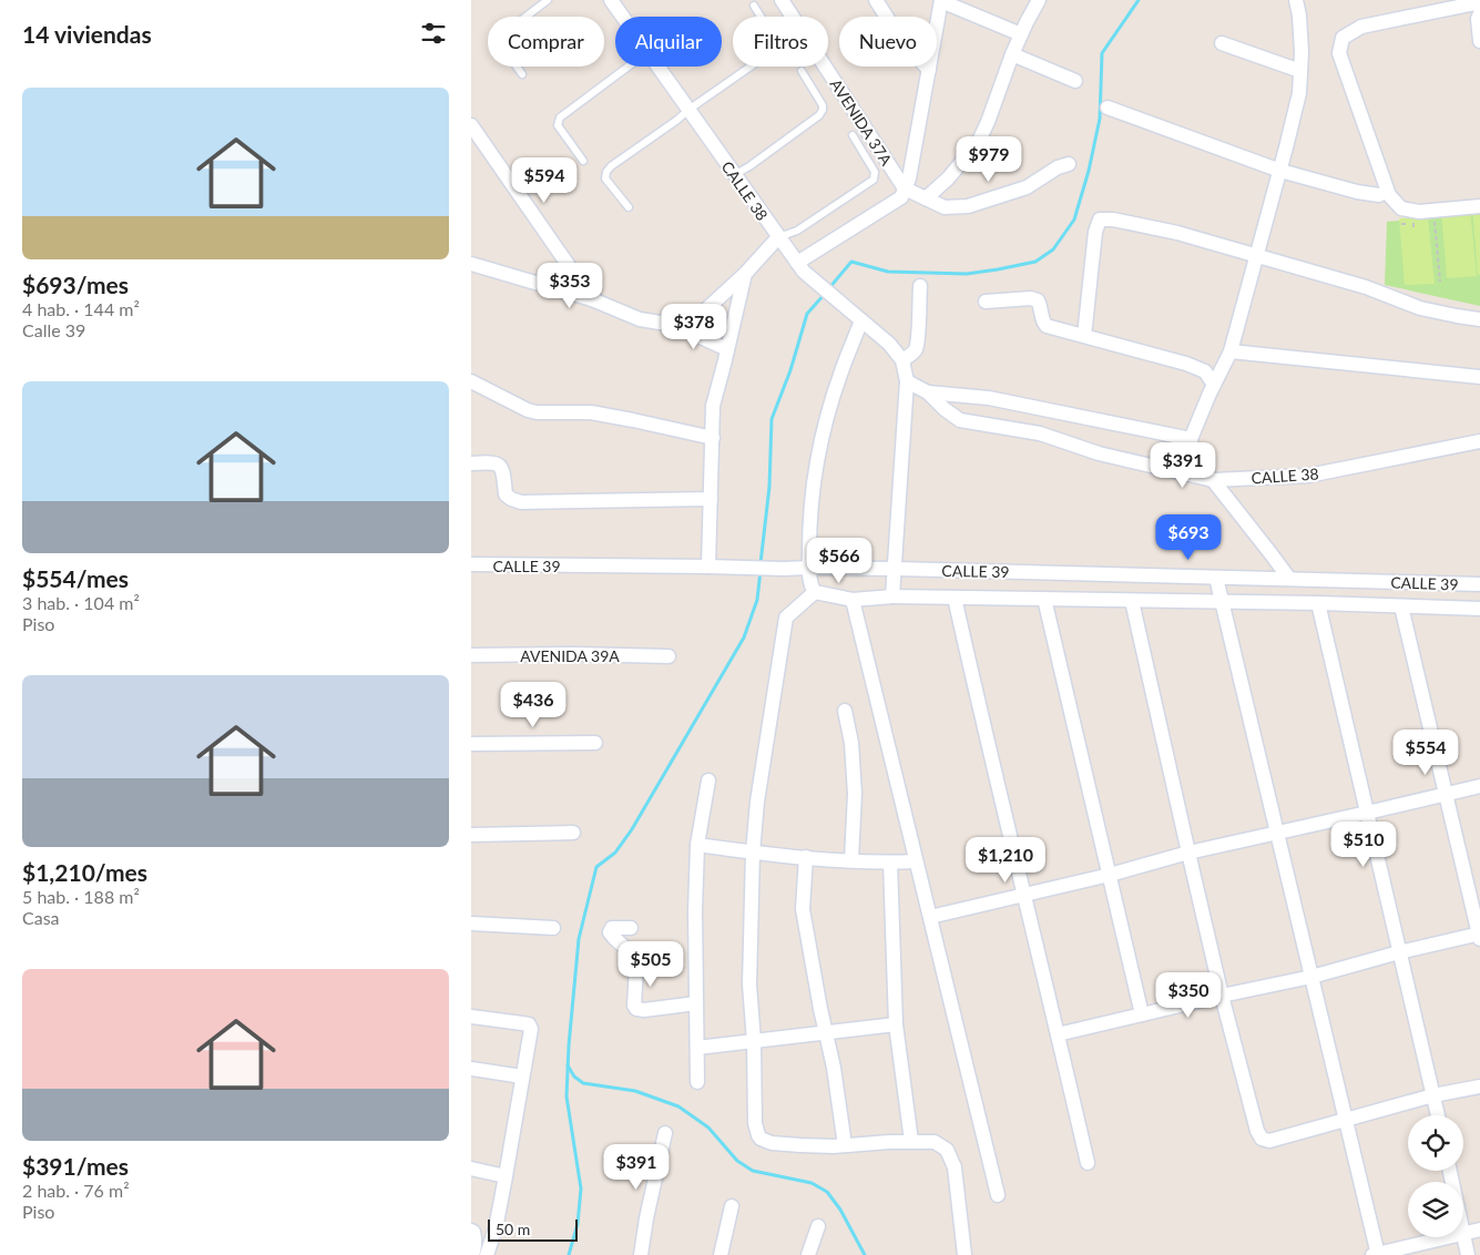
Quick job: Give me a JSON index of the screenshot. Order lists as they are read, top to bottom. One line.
{"streets":{"street":["AVENIDA 37A","CALLE 38","CALLE 39","AVENIDA 39A"]},"scale_bar":"50 m","page":{"heading":"14 viviendas","chip":["Comprar","Alquilar","Filtros","Nuevo"],"list":[{"name":"$693/mes","note":"4 hab. · 144 m² · Calle 39"},{"name":"$554/mes","note":"3 hab. · 104 m² · Piso"},{"name":"$1,210/mes","note":"5 hab. · 188 m² · Casa"},{"name":"$391/mes","note":"2 hab. · 76 m² · Piso"}],"price":["$979","$594","$353","$378","$391","$693","$566","$436","$554","$510","$1,210","$505","$350","$391"],"scale":"50 m"}}
